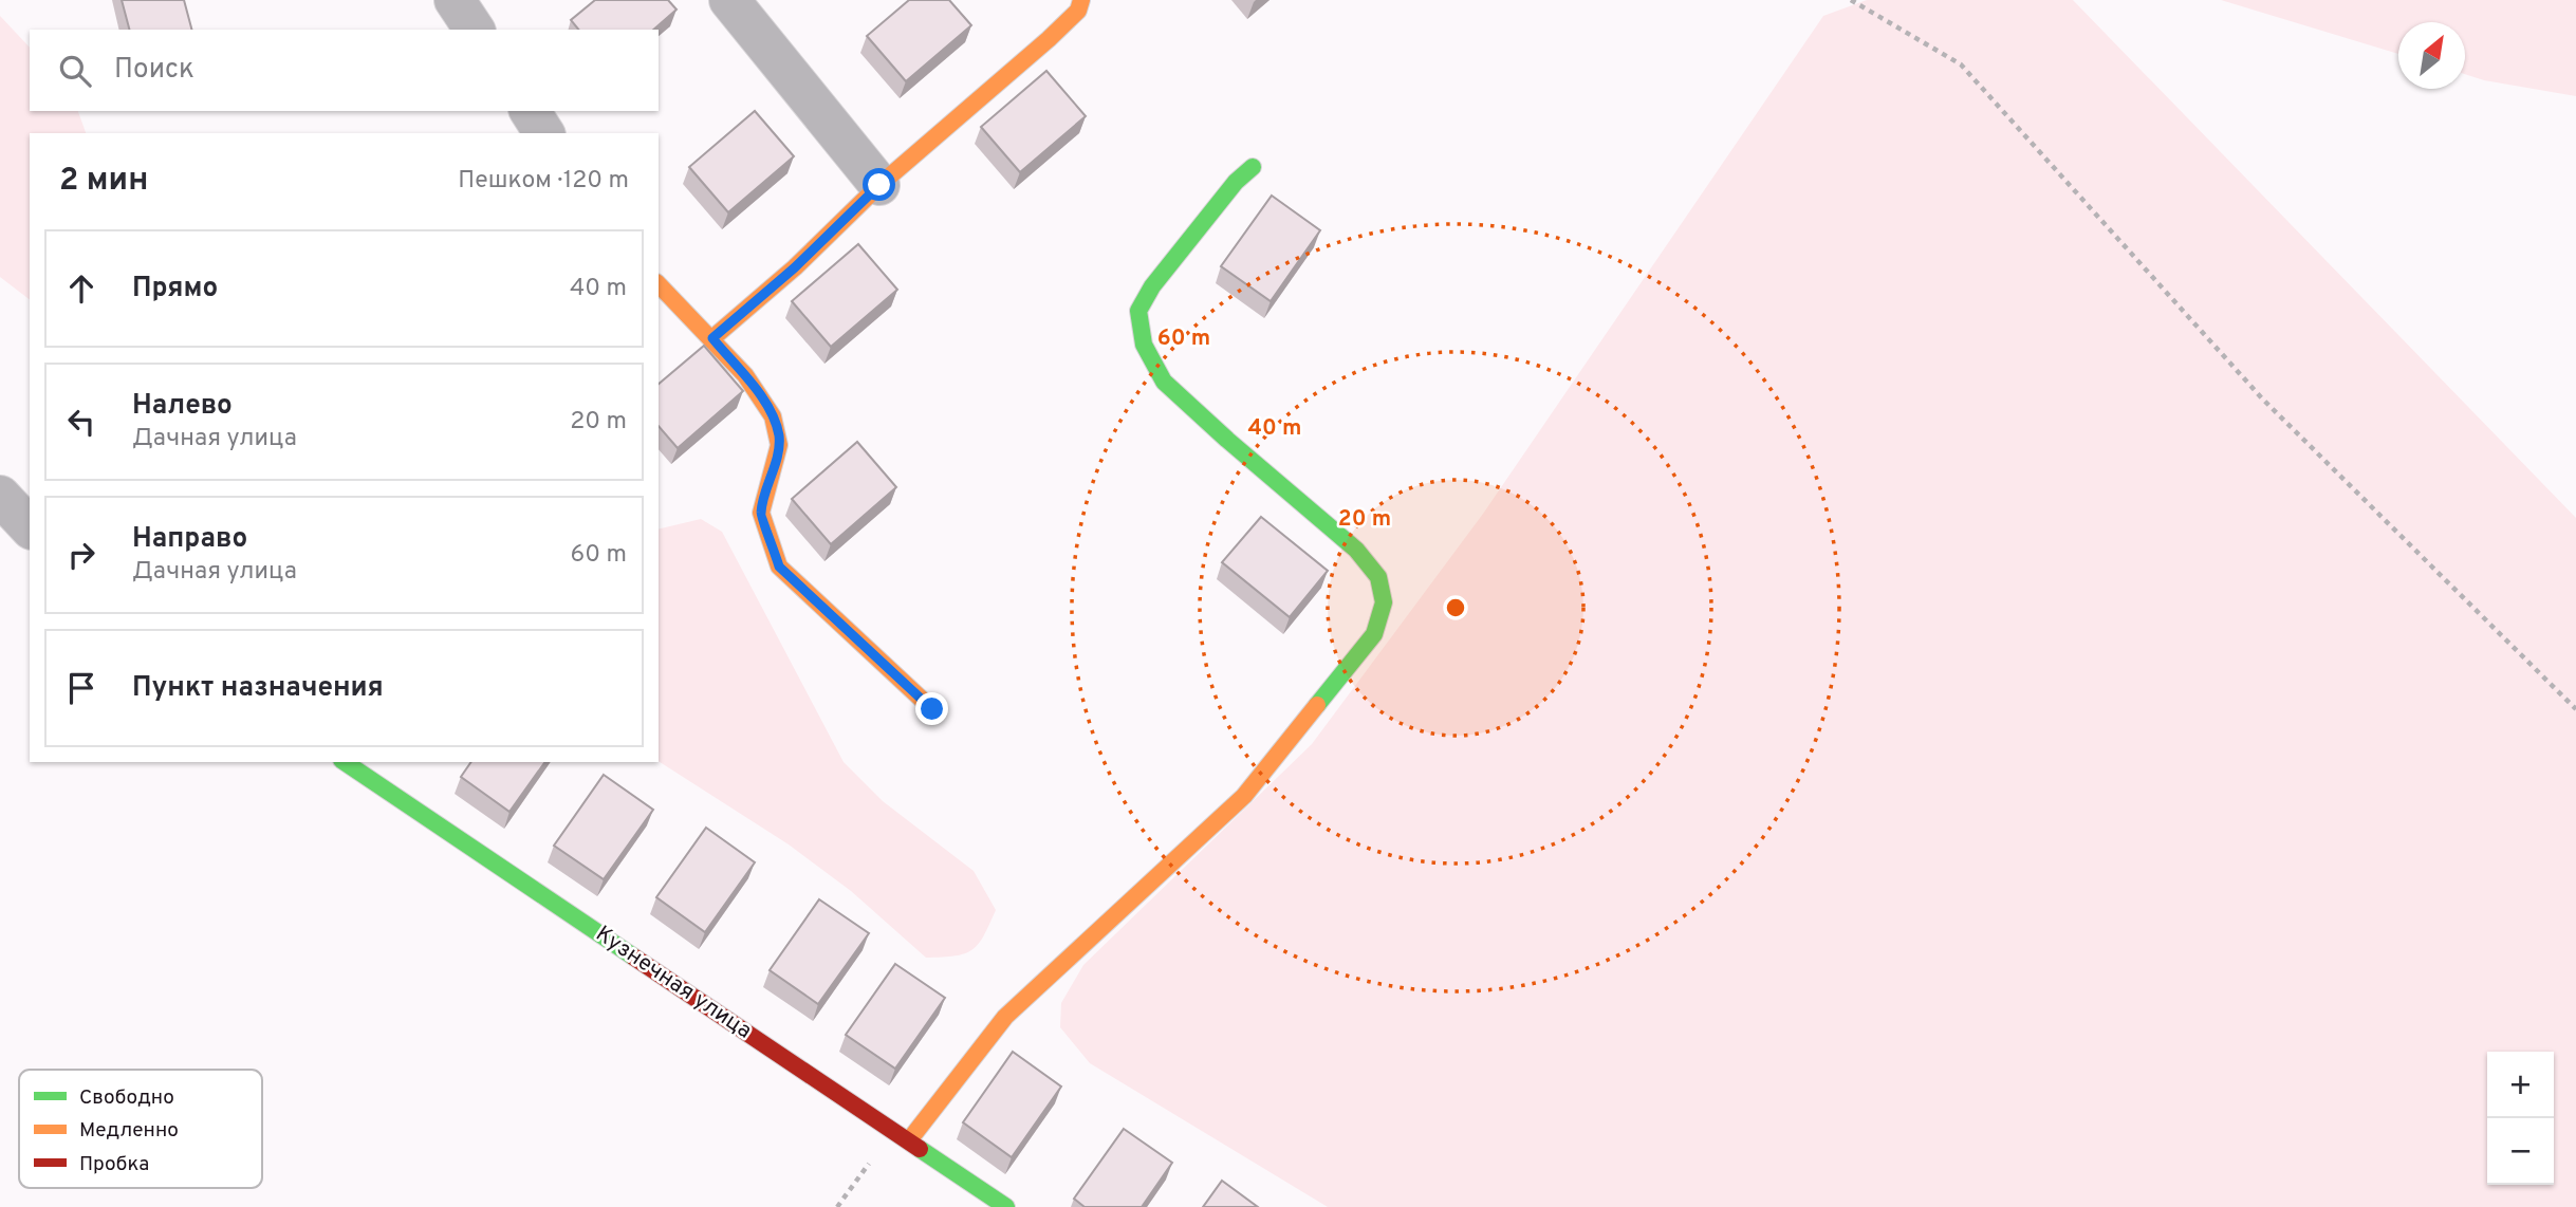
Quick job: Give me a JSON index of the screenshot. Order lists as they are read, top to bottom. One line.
{"streets":{"street":["Кузнечная улица"]},"legend":["Свободно","Медленно","Пробка"],"north":"top right","page":{"search":"Поиск","heading":["2 мин","Пешком · 120 m"],"list":[["Прямо","40 m"],["Налево","Дачная улица","20 m"],["Направо","Дачная улица","60 m"],"Пункт назначения"],"map_buttons":["+","−"]},"rings":["60 m","40 m","20 m"]}
